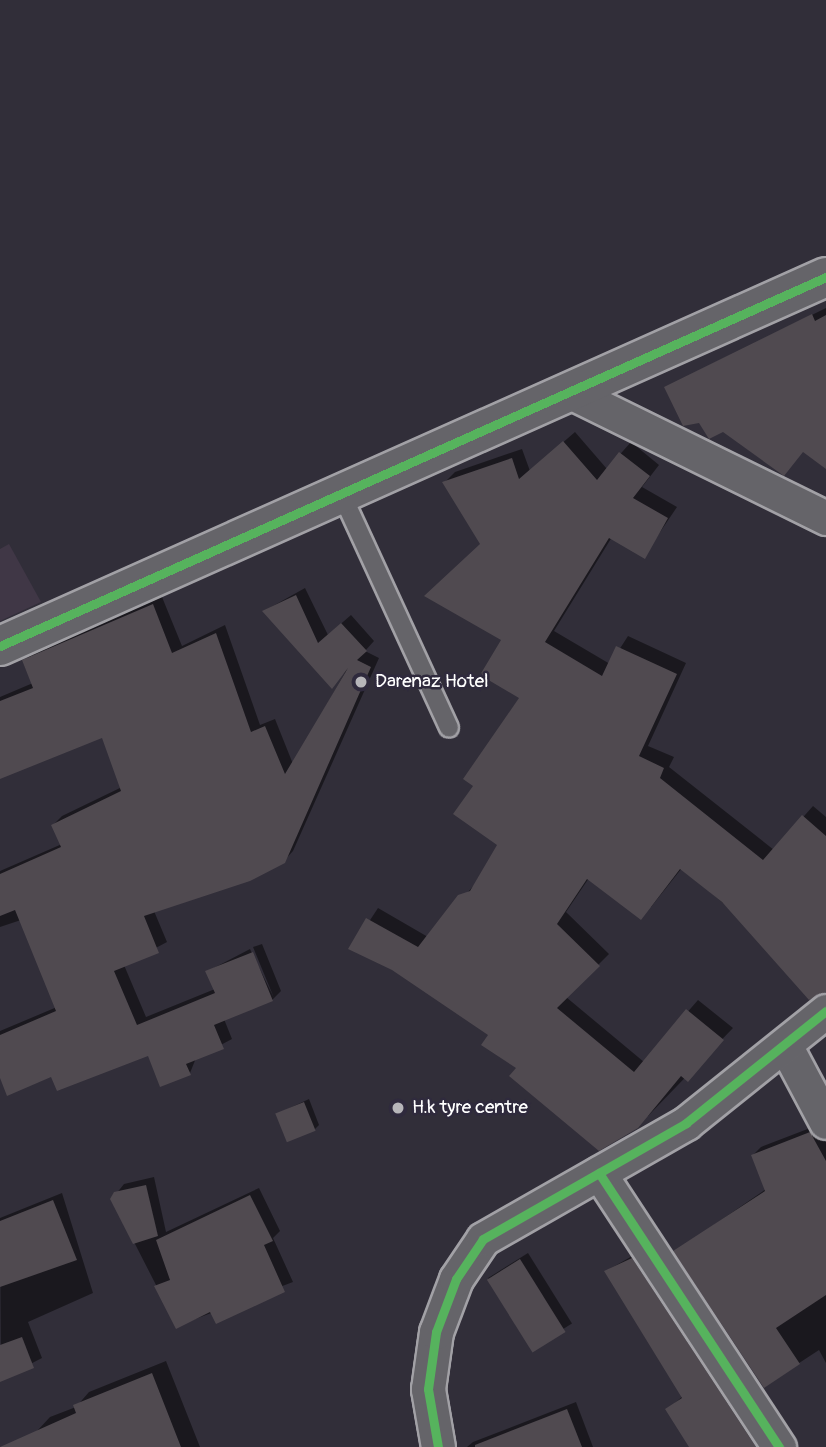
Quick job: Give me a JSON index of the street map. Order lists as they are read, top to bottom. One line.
{"places":["Darenaz Hotel","H.k tyre centre"]}
